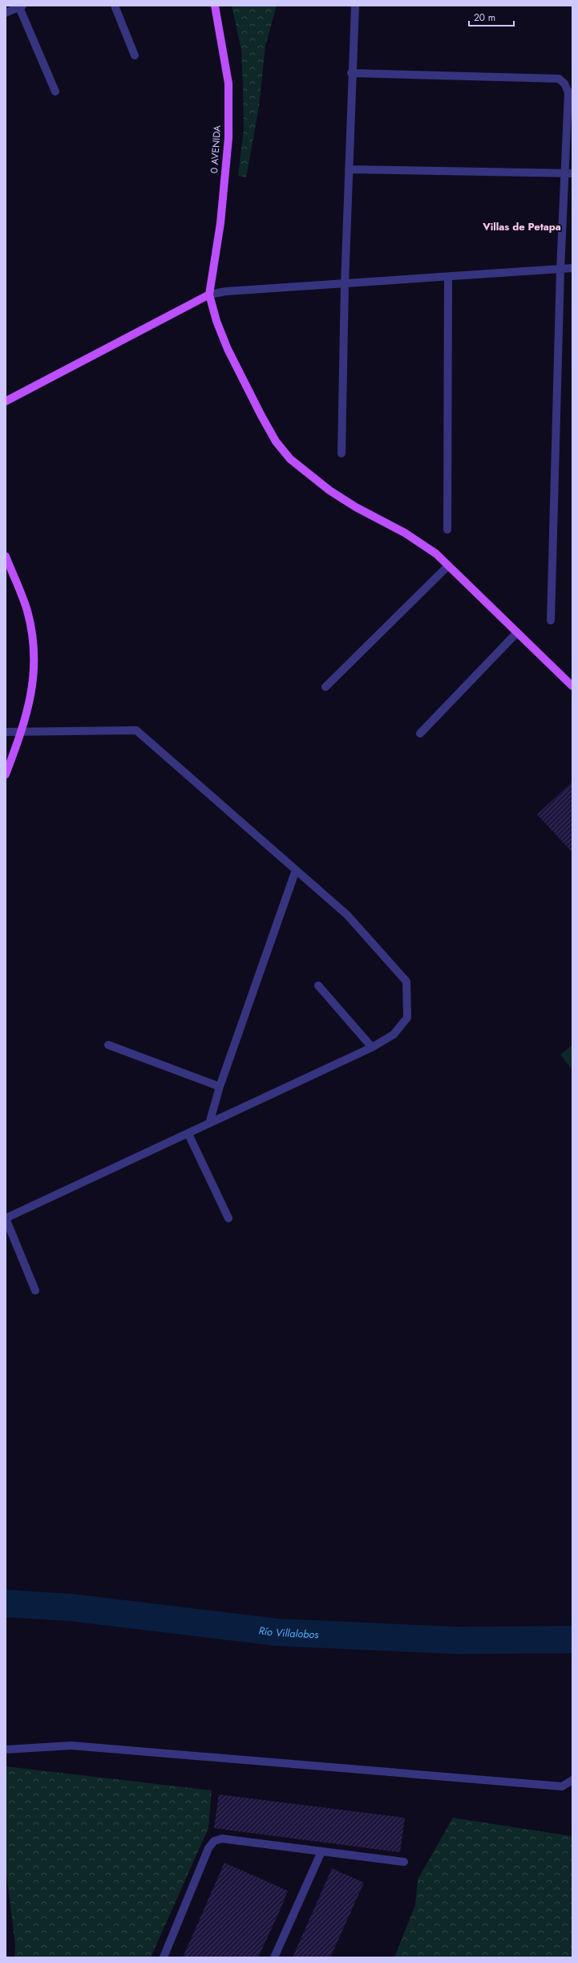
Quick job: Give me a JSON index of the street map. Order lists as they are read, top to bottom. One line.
{"streets":{"main road":["0 AVENIDA"]},"districts":["Villas de Petapa"],"water":["Río Villalobos"],"scale_bar":"20 m"}
